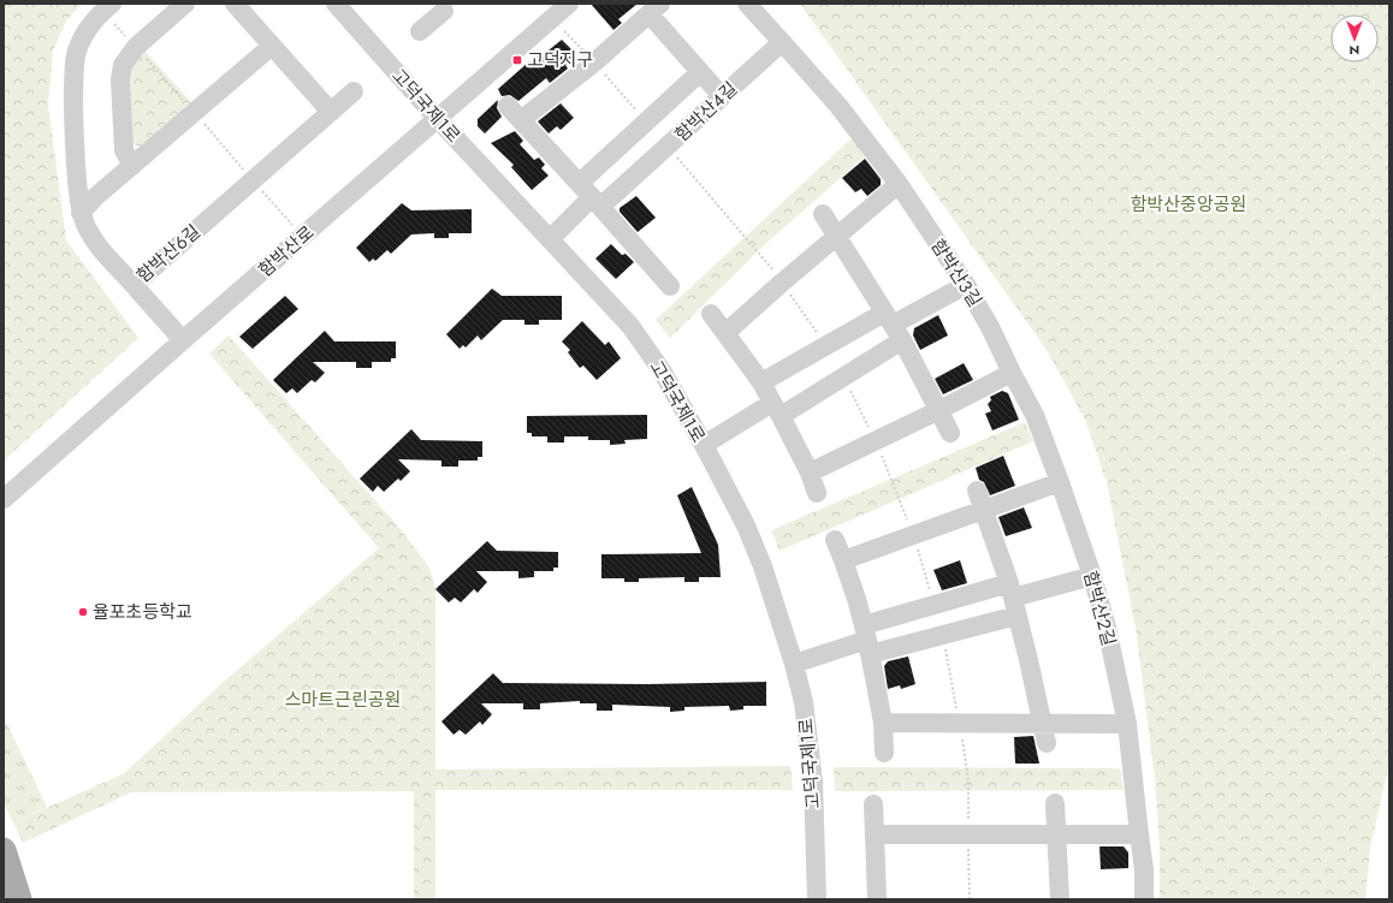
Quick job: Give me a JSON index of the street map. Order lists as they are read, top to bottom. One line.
{"streets":{"street":["고덕국제1로","함박산4길","함박산로","함박산6길","함박산3길","함박산2길"]},"crossings":[["고덕국제1로","함박산4길"],["고덕국제1로","함박산로"],["함박산4길","함박산3길"],["함박산3길","함박산2길"]],"parks":["함박산중앙공원","스마트근린공원"],"places":{"transit":["고덕지구"],"other":["율포초등학교"]},"north":"bottom"}
